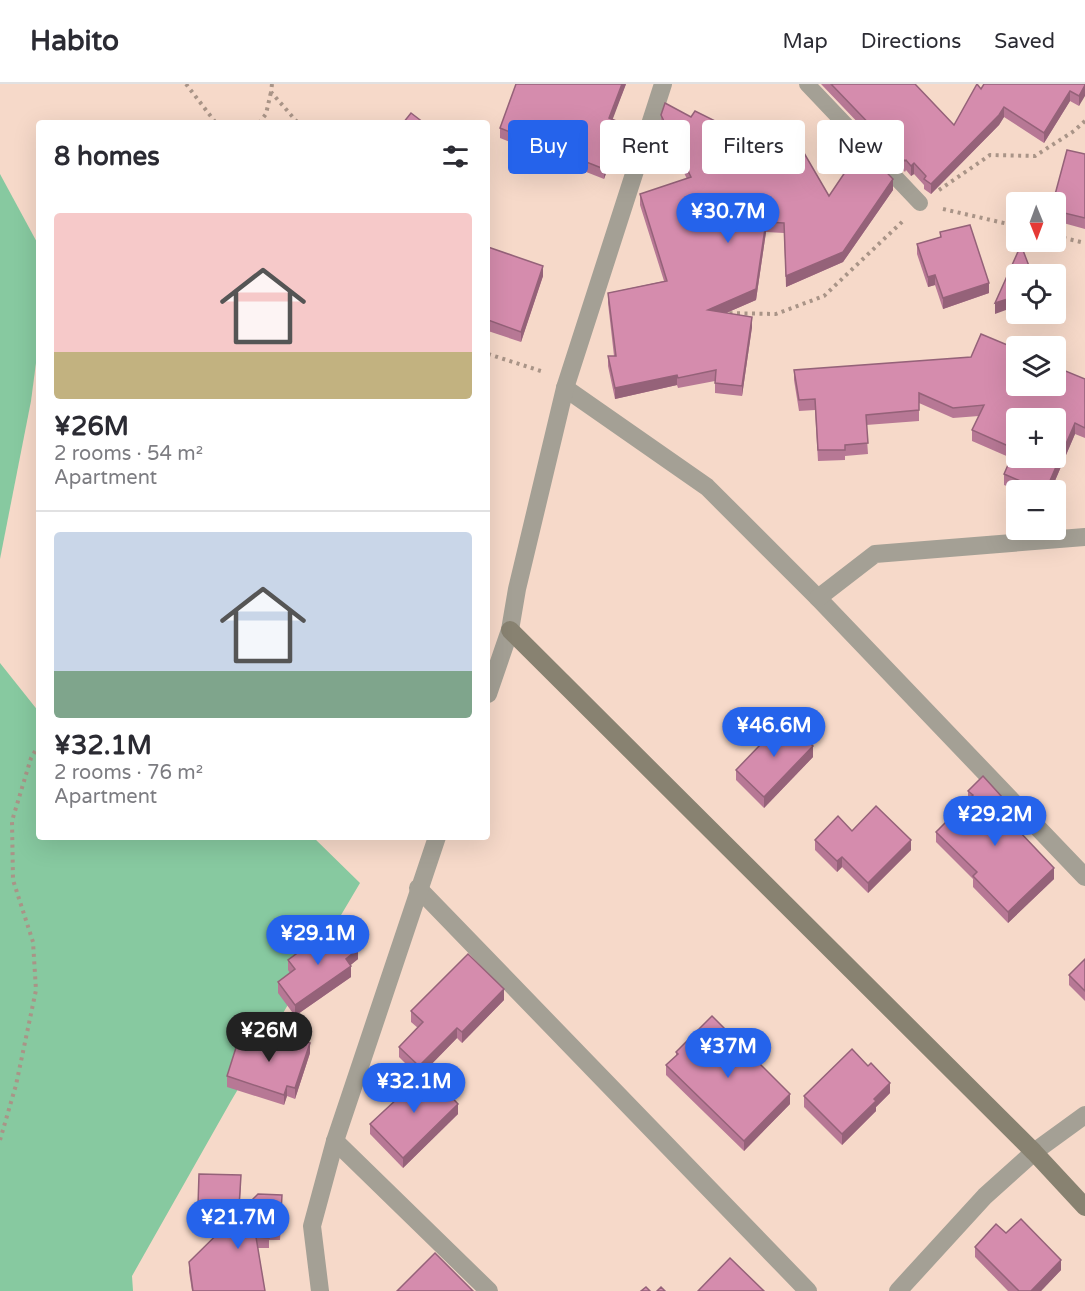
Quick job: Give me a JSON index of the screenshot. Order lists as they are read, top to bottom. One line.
{"north":"bottom","page":{"header":"Habito","nav":["Map","Directions","Saved"],"chip":["Buy","Rent","Filters","New"],"heading":"8 homes","map_buttons":["+","−"],"list":[{"name":"¥26M","note":"2 rooms · 54 m² · Apartment"},{"name":"¥32.1M","note":"2 rooms · 76 m² · Apartment"}],"price":["¥30.7M","¥46.6M","¥29.2M","¥29.1M","¥26M","¥37M","¥32.1M","¥21.7M"]}}
